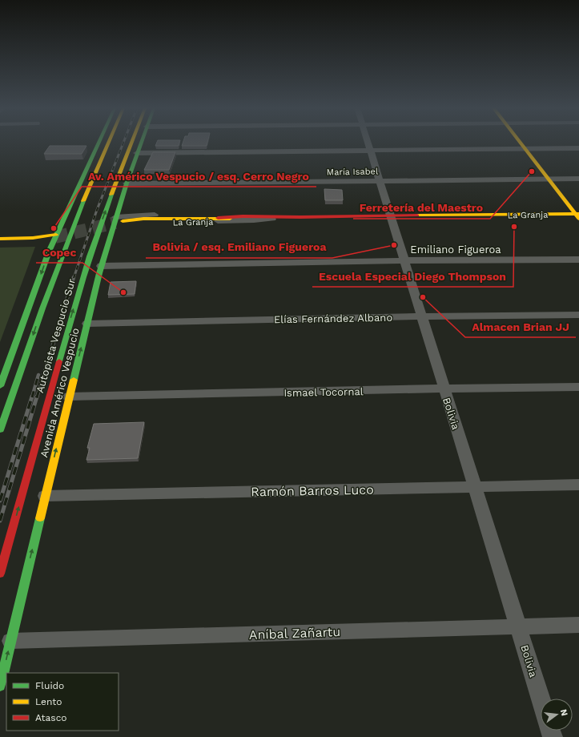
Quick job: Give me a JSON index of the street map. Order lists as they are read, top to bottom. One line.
{"streets":{"main road":["La Granja","Autopista Vespucio Sur","Avenida Américo Vespucio"],"street":["María Isabel","Emiliano Figueroa","Elías Fernández Albano","Ismael Tocornal","Bolivia","Ramón Barros Luco","Aníbal Zañartu"]},"crossings":[["María Isabel","Avenida Américo Vespucio"],["María Isabel","Bolivia"],["La Granja","Avenida Américo Vespucio"],["La Granja","Bolivia"],["Emiliano Figueroa","Avenida Américo Vespucio"],["Emiliano Figueroa","Bolivia"],["Elías Fernández Albano","Avenida Américo Vespucio"],["Elías Fernández Albano","Bolivia"],["Ismael Tocornal","Avenida Américo Vespucio"],["Ismael Tocornal","Bolivia"],["Avenida Américo Vespucio","Ramón Barros Luco"],["Avenida Américo Vespucio","Aníbal Zañartu"],["Bolivia","Ramón Barros Luco"],["Bolivia","Aníbal Zañartu"]],"one_way":["Avenida Américo Vespucio"],"places":["Ferretería del Maestro","Escuela Especial Diego Thompson","Av. Américo Vespucio / esq. Cerro Negro","Bolivia / esq. Emiliano Figueroa","Copec","Almacen Brian JJ"],"legend":["Fluido","Lento","Atasco"],"north":"right"}
